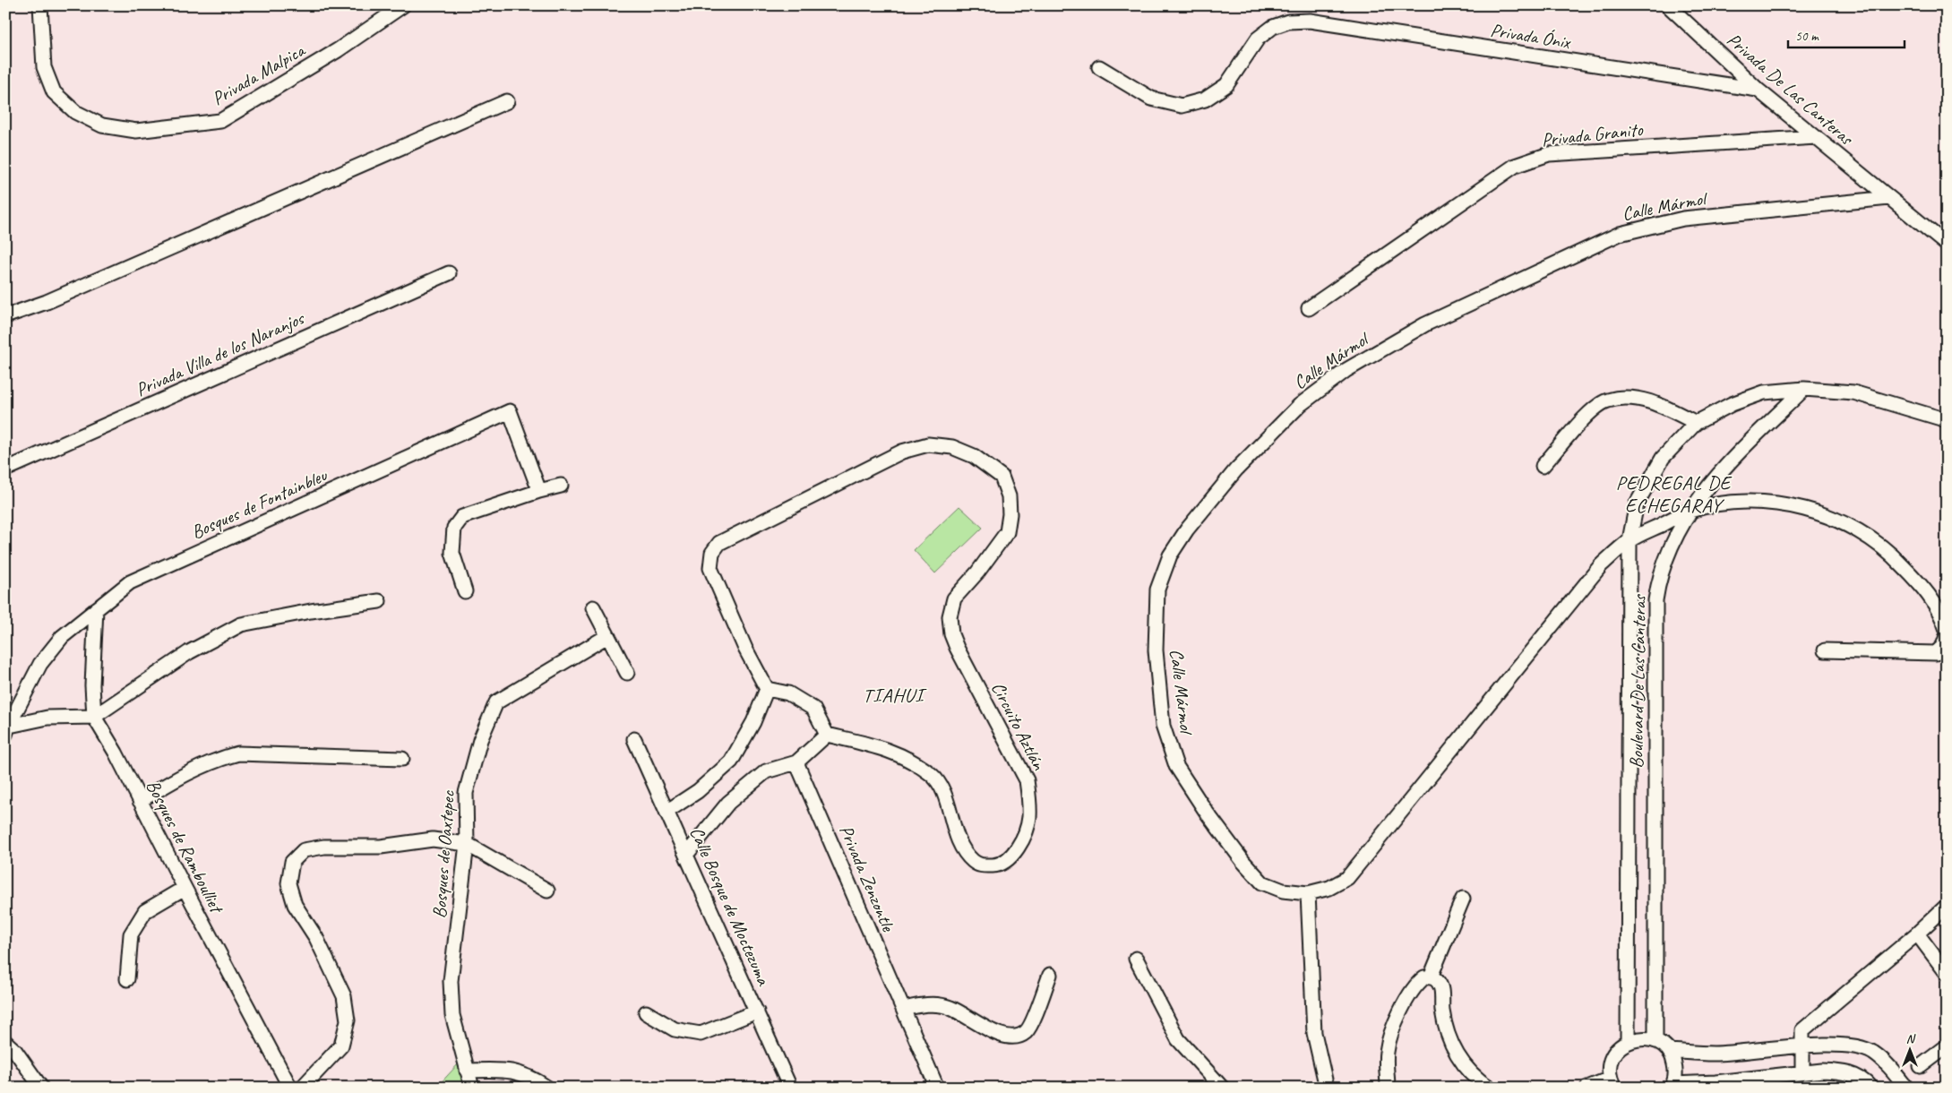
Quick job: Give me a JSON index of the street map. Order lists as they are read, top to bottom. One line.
{"streets":{"street":["Privada Ónix","Privada Malpica","Privada De Las Canteras","Privada Granito","Calle Mármol","Privada Villa de los Naranjos","Bosques de Fontainbleu","Boulevard De Las Canteras","Circuito Aztlán","Bosques de Ramboulliet","Bosques de Oaxtepec","Privada Zenzontle","Calle Bosque de Moctezuma"]},"crossings":[["Privada Ónix","Privada De Las Canteras"],["Privada De Las Canteras","Privada Granito"],["Privada De Las Canteras","Calle Mármol"],["Calle Mármol","Boulevard De Las Canteras"],["Bosques de Fontainbleu","Bosques de Ramboulliet"]],"districts":["PEDREGAL DE ECHEGARAY","TIAHUI"],"scale_bar":"50 m","north":"top"}
